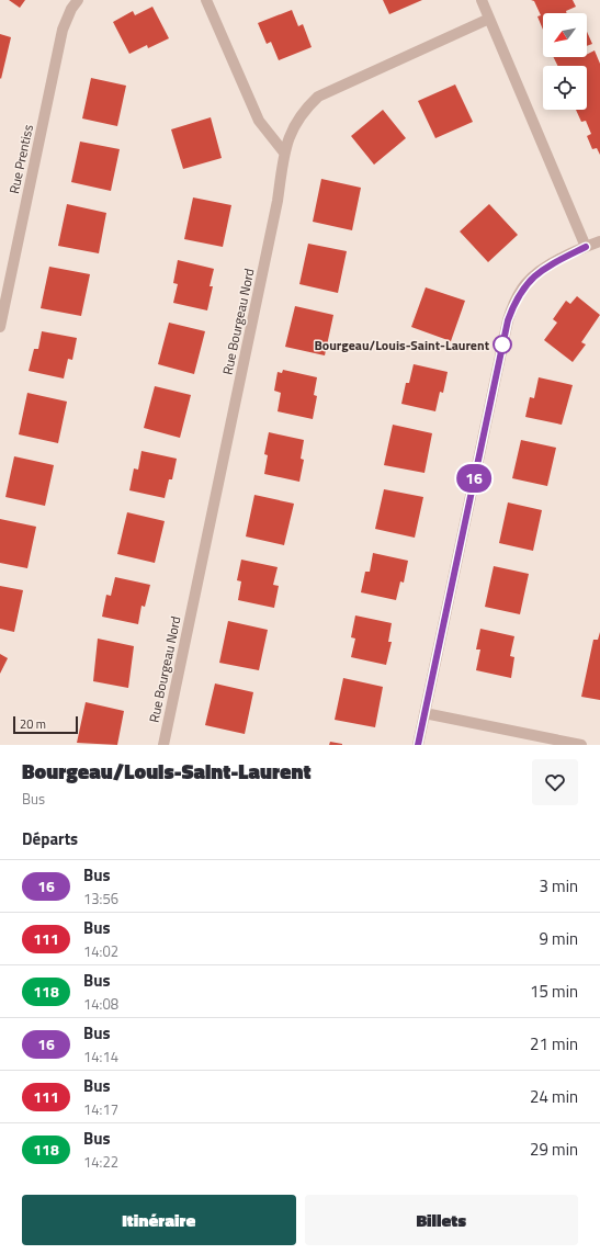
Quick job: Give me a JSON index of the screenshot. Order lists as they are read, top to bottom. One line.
{"streets":{"street":["Rue Prentiss","Rue Bourgeau Nord"]},"places":["Bourgeau/Louis-Saint-Laurent"],"lines":["bus line 16"],"scale_bar":"20 m","north":"bottom left","page":{"on_map":"16","scale":"20 m","heading":[["Bourgeau/Louis-Saint-Laurent","Bus"],"Départs"],"list":[{"mark":"16","name":"Bus","note":"13:56","value":"3 min"},{"mark":"111","name":"Bus","note":"14:02","value":"9 min"},{"mark":"118","name":"Bus","note":"14:08","value":"15 min"},{"mark":"16","name":"Bus","note":"14:14","value":"21 min"},{"mark":"111","name":"Bus","note":"14:17","value":"24 min"},{"mark":"118","name":"Bus","note":"14:22","value":"29 min"}],"buttons":["Itinéraire","Billets"]}}
